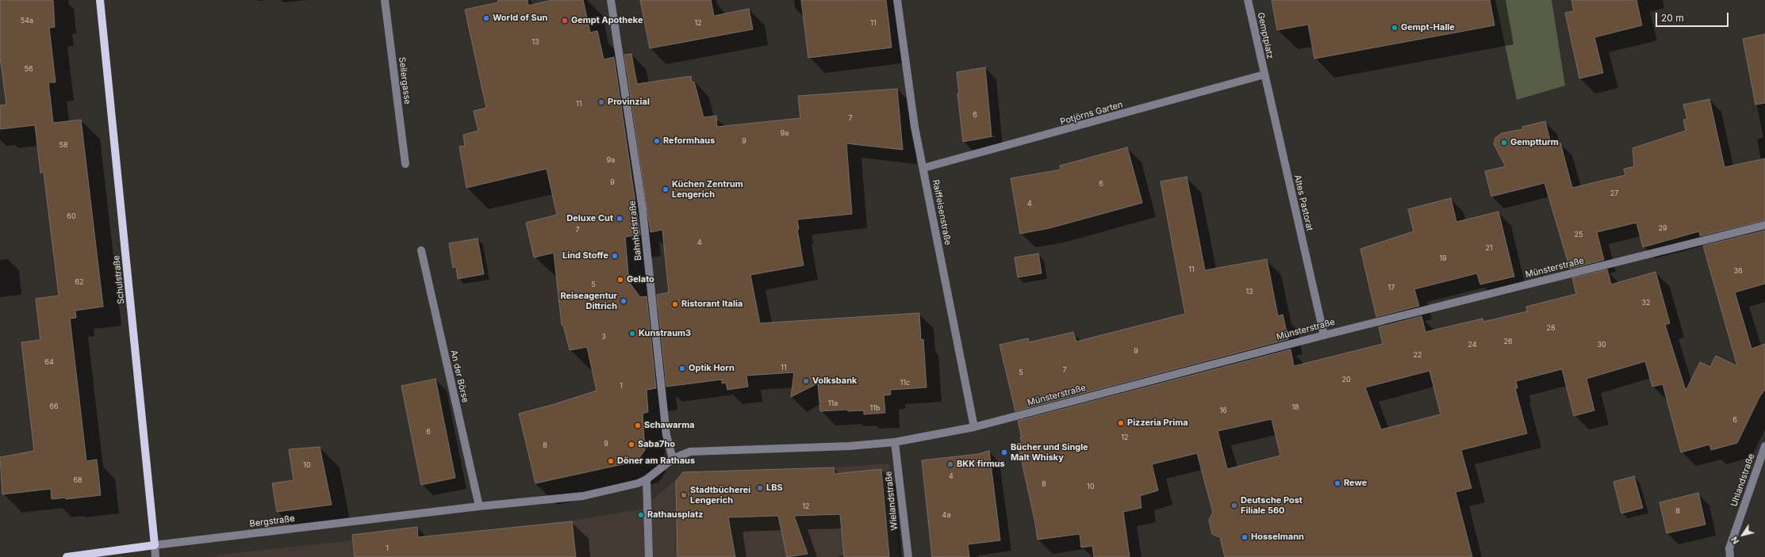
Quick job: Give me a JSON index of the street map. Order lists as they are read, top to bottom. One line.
{"streets":{"main road":["Schulstraße","Bergstraße"],"street":["Gemptplatz","Seilergasse","Potjörns Garten","Altes Pastorat","Raiffeisenstraße","Bahnhofstraße","Münsterstraße","An der Börse","Uhlandstraße","Wielandstraße"]},"crossings":[["Gemptplatz","Potjörns Garten"],["Gemptplatz","Altes Pastorat"],["Potjörns Garten","Altes Pastorat"],["Potjörns Garten","Raiffeisenstraße"],["Altes Pastorat","Münsterstraße"],["Raiffeisenstraße","Münsterstraße"],["Bahnhofstraße","Münsterstraße"],["Münsterstraße","Wielandstraße"],["Schulstraße","Bergstraße"],["An der Börse","Bergstraße"]],"places":["World of Sun","Gempt Apotheke","Gempt-Halle","Provinzial","Reformhaus","Gemptturm","Küchen Zentrum Lengerich","Deluxe Cut","Lind Stoffe","Gelato","Reiseagentur Dittrich","Ristorant Italia","Kunstraum3","Optik Horn","Volksbank","Pizzeria Prima","Schawarma","Saba7ho","Bücher und Single Malt Whisky","Döner am Rathaus","BKK firmus","Rewe","LBS","Stadtbücherei Lengerich","Deutsche Post Filiale 560","Rathausplatz","Hosselmann"],"house_numbers":["54a","12","11","13","56","11","6","7","9a","9","58","9a","9","6","27","4","60","29","7","25","4","21","19","11","36","62","5","17","13","32","28","3","26","24","30","9","22","64","11","7","5","20","11c","1","11a","66","18","11b","16","6","6","12","9","8","10","4","68","8","10","12","8","4a","1"],"scale_bar":"20 m","north":"bottom left"}
